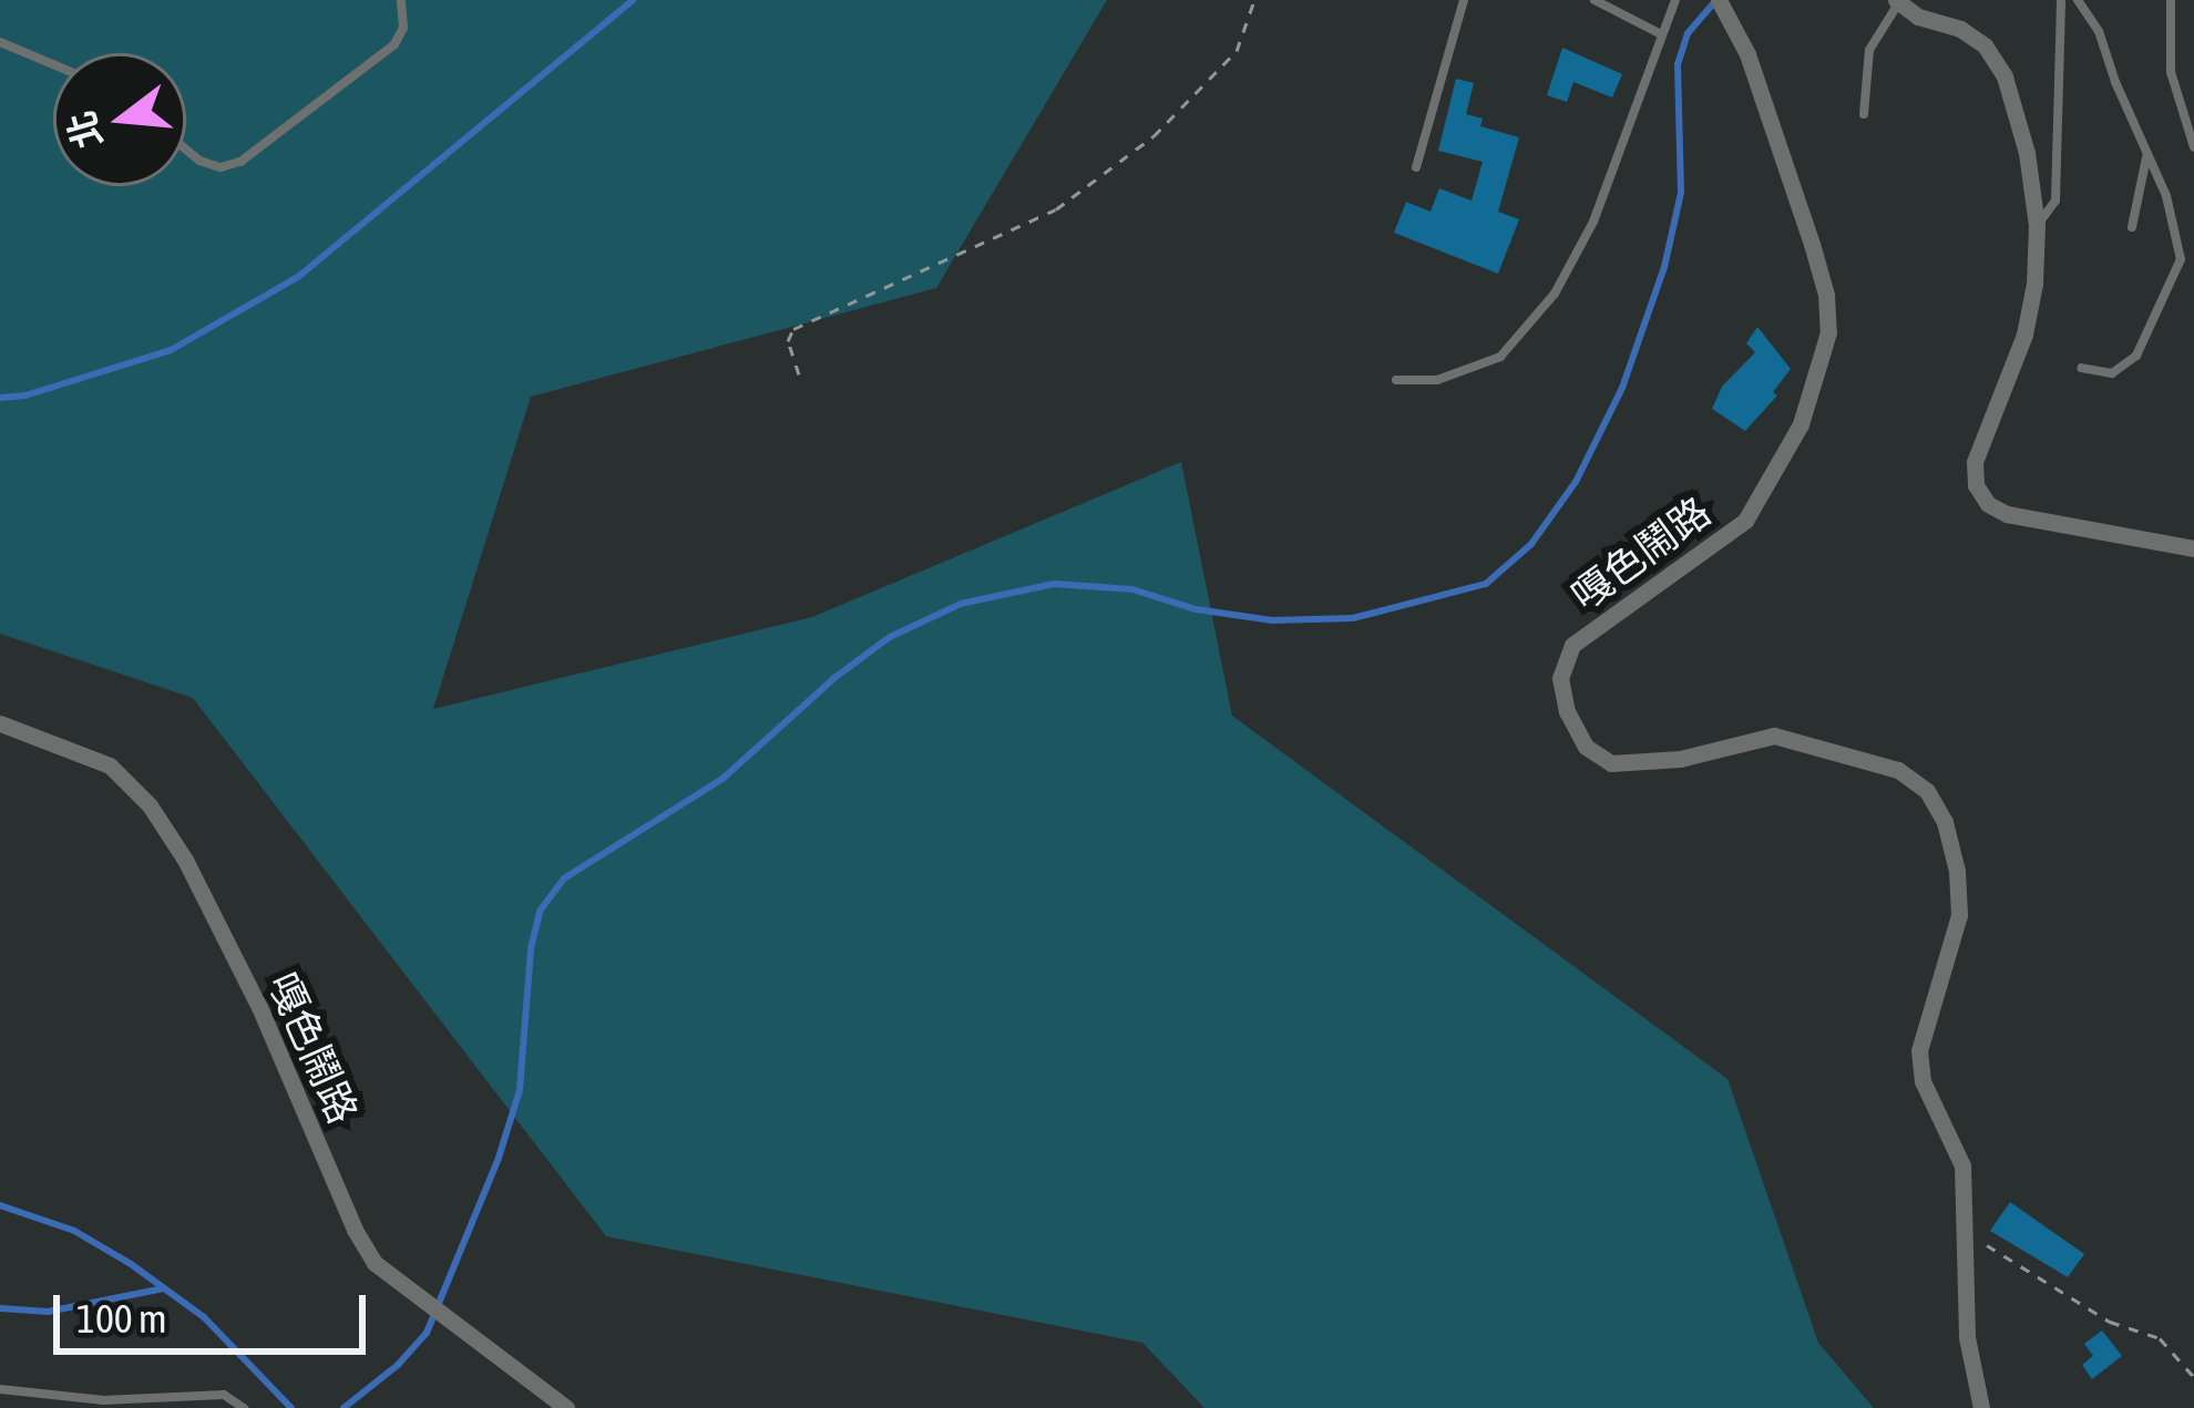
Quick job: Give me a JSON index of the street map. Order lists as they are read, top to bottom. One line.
{"streets":{"street":["嘎色鬧路"]},"scale_bar":"100 m","north":"left"}
